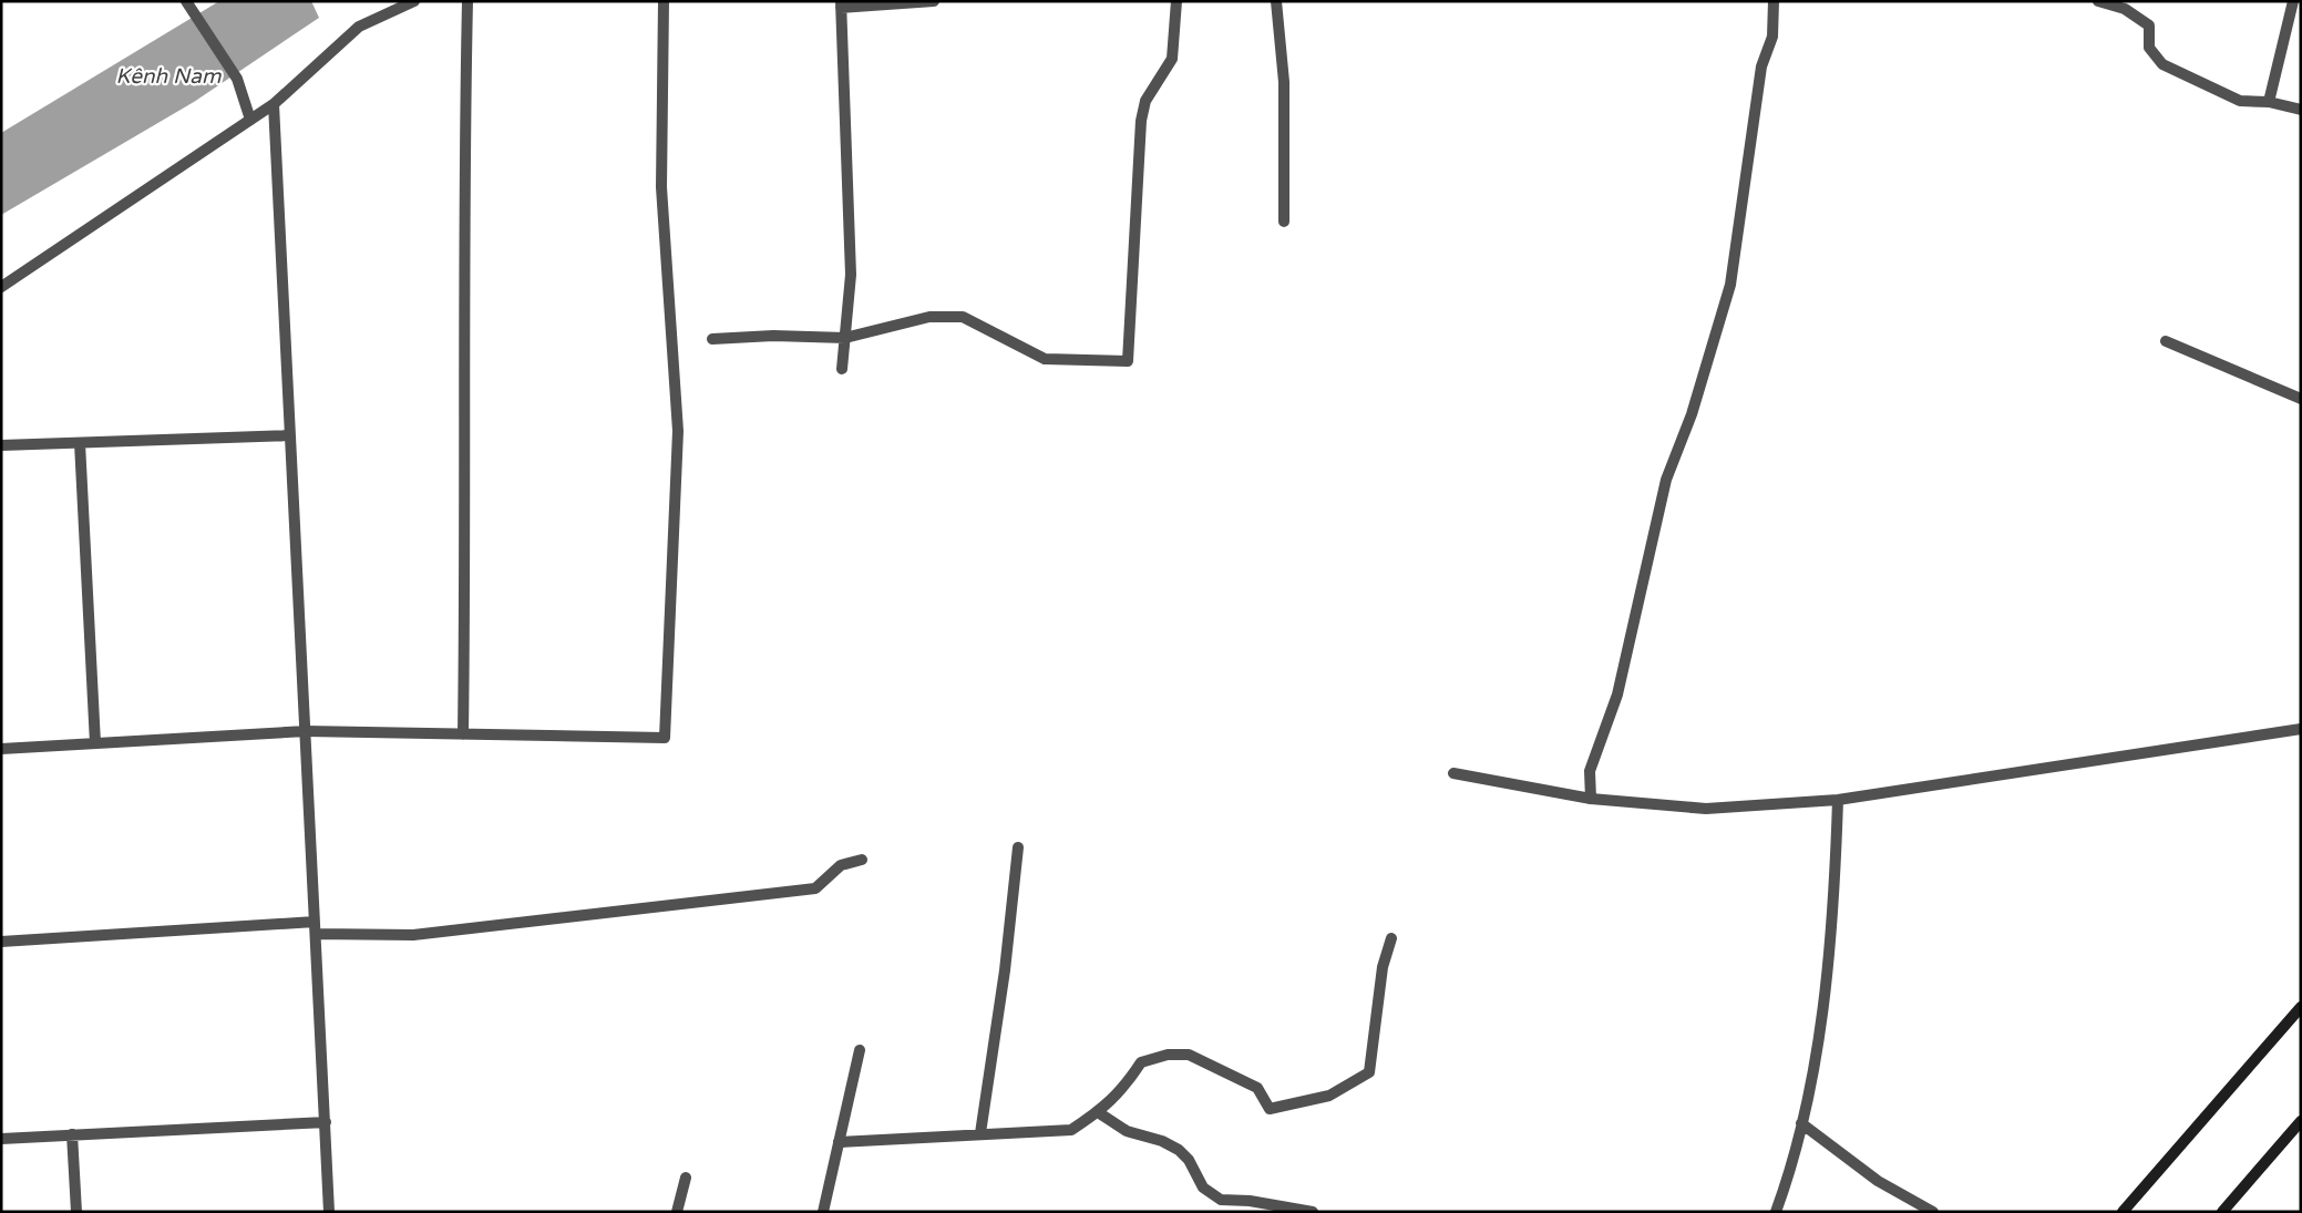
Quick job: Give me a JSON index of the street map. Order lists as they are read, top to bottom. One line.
{"water":["Kênh Nam"]}
